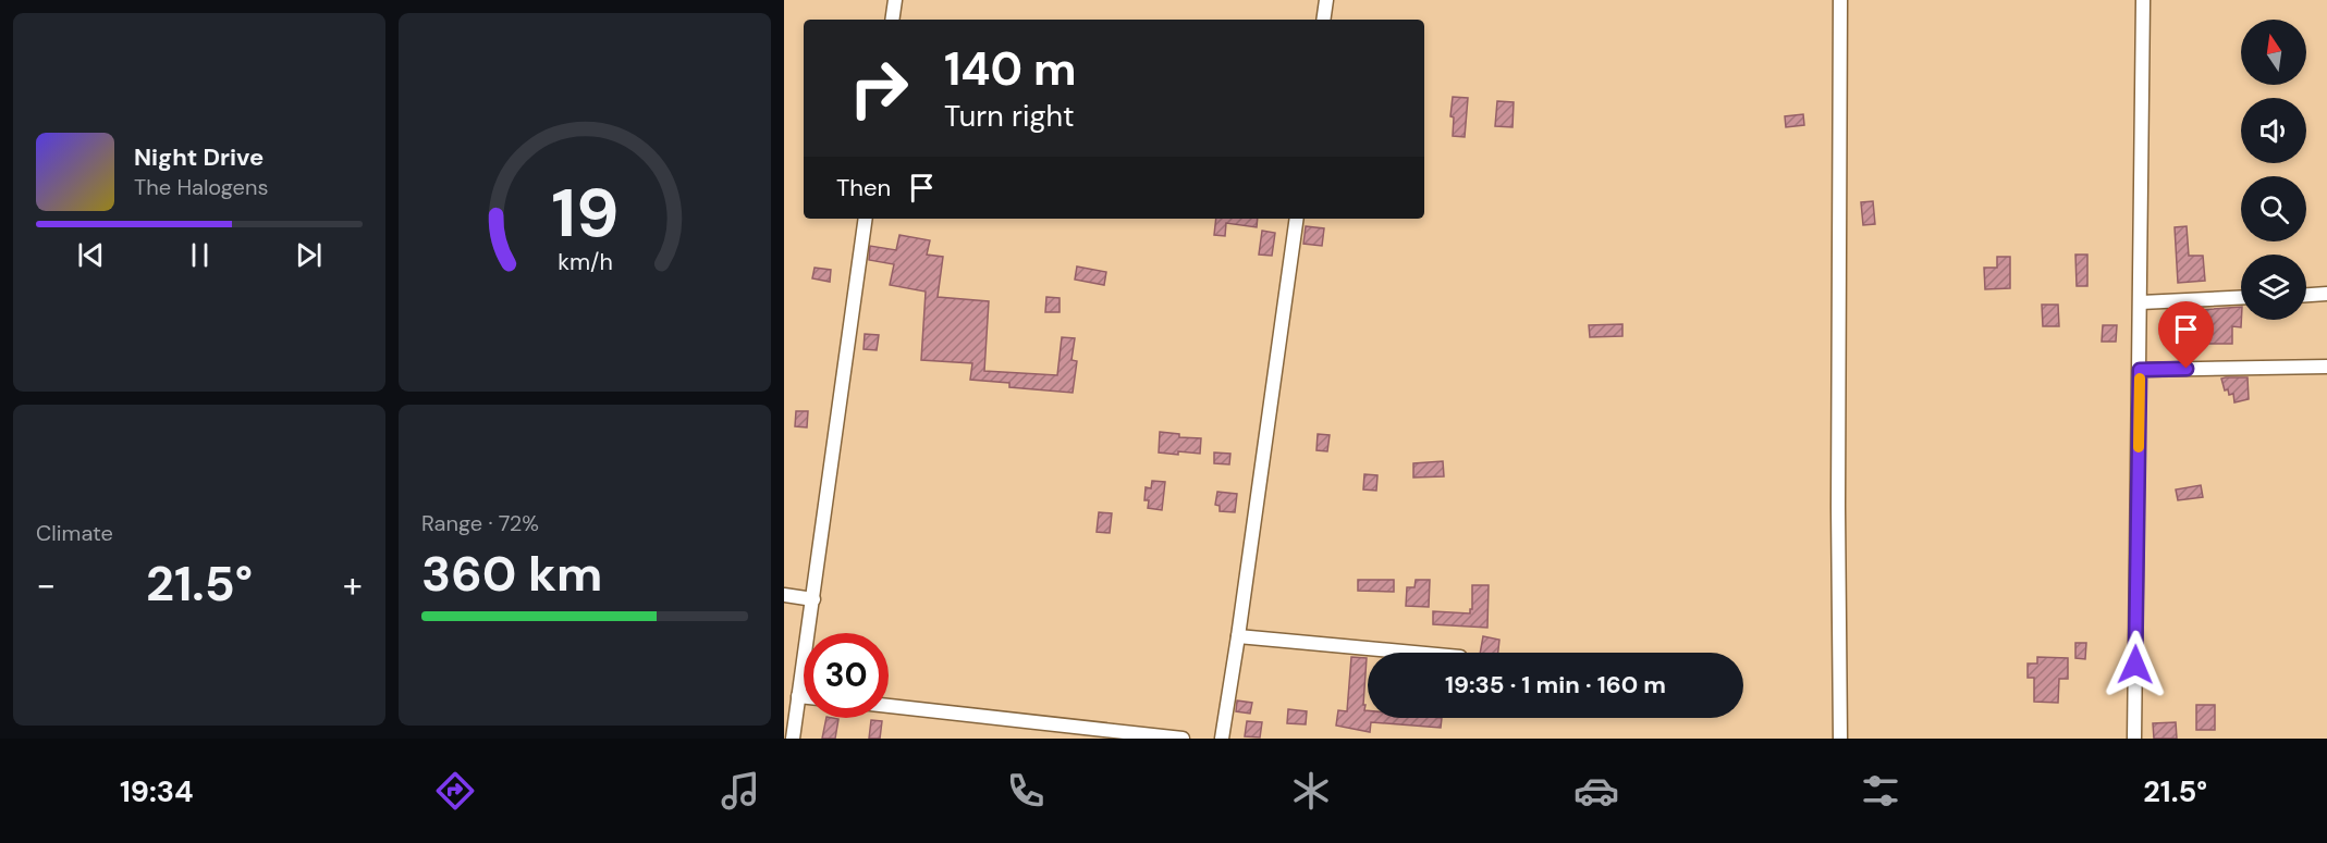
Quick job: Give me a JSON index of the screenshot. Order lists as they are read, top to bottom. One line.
{"north":"top","page":{"turn":["140 m","Turn right"],"song":["Night Drive","The Halogens"],"then":"Then","tile":["Climate",["Range · 72%","360 km"]],"heat":["−","21.5°","+"],"limit":"30","trip":"19:35 · 1 min · 160 m","tabs":["19:34","21.5°"],"gauge":["19","km/h"]}}
